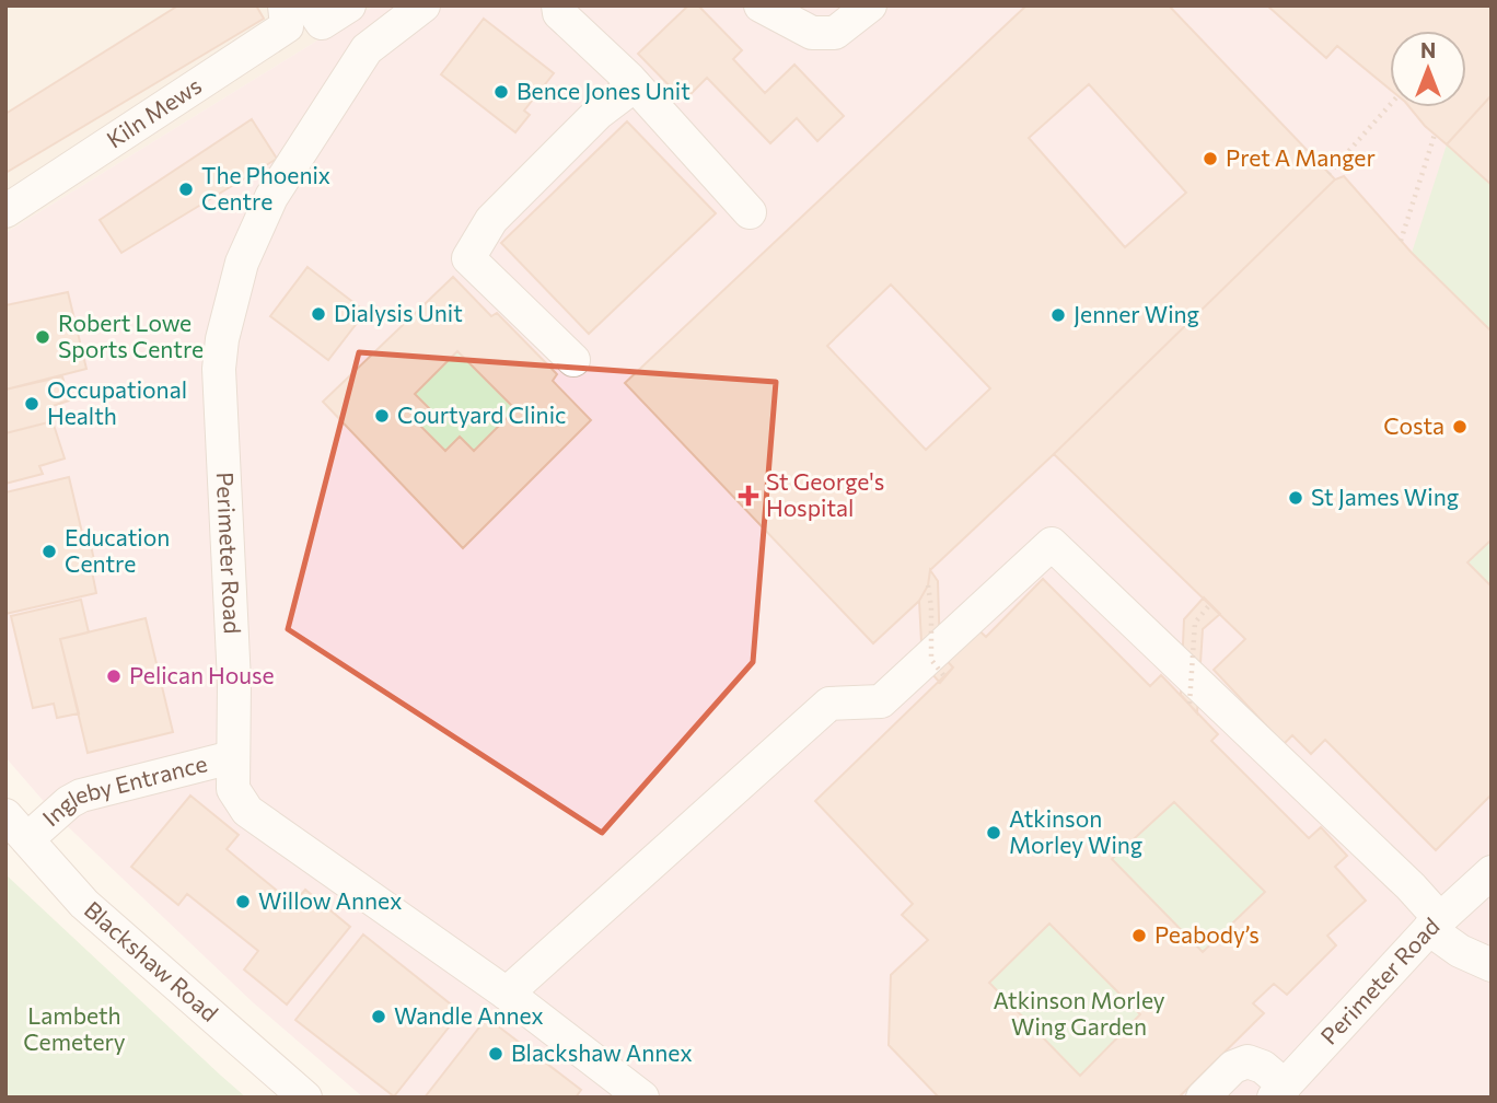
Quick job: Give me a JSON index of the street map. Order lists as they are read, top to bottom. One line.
{"streets":{"street":["Kiln Mews","Perimeter Road","Ingleby Entrance","Blackshaw Road"]},"crossings":[["Perimeter Road","Ingleby Entrance"],["Ingleby Entrance","Blackshaw Road"]],"parks":["Atkinson Morley Wing Garden","Lambeth Cemetery"],"places":{"other":["Bence Jones Unit","Pret A Manger","The Phoenix Centre","Dialysis Unit","Jenner Wing","Robert Lowe Sports Centre","Occupational Health","Courtyard Clinic","Costa","St James Wing","Education Centre","Pelican House","Atkinson Morley Wing","Willow Annex","Peabody’s","Wandle Annex","Blackshaw Annex"],"health":["St George's Hospital"]},"north":"top"}
